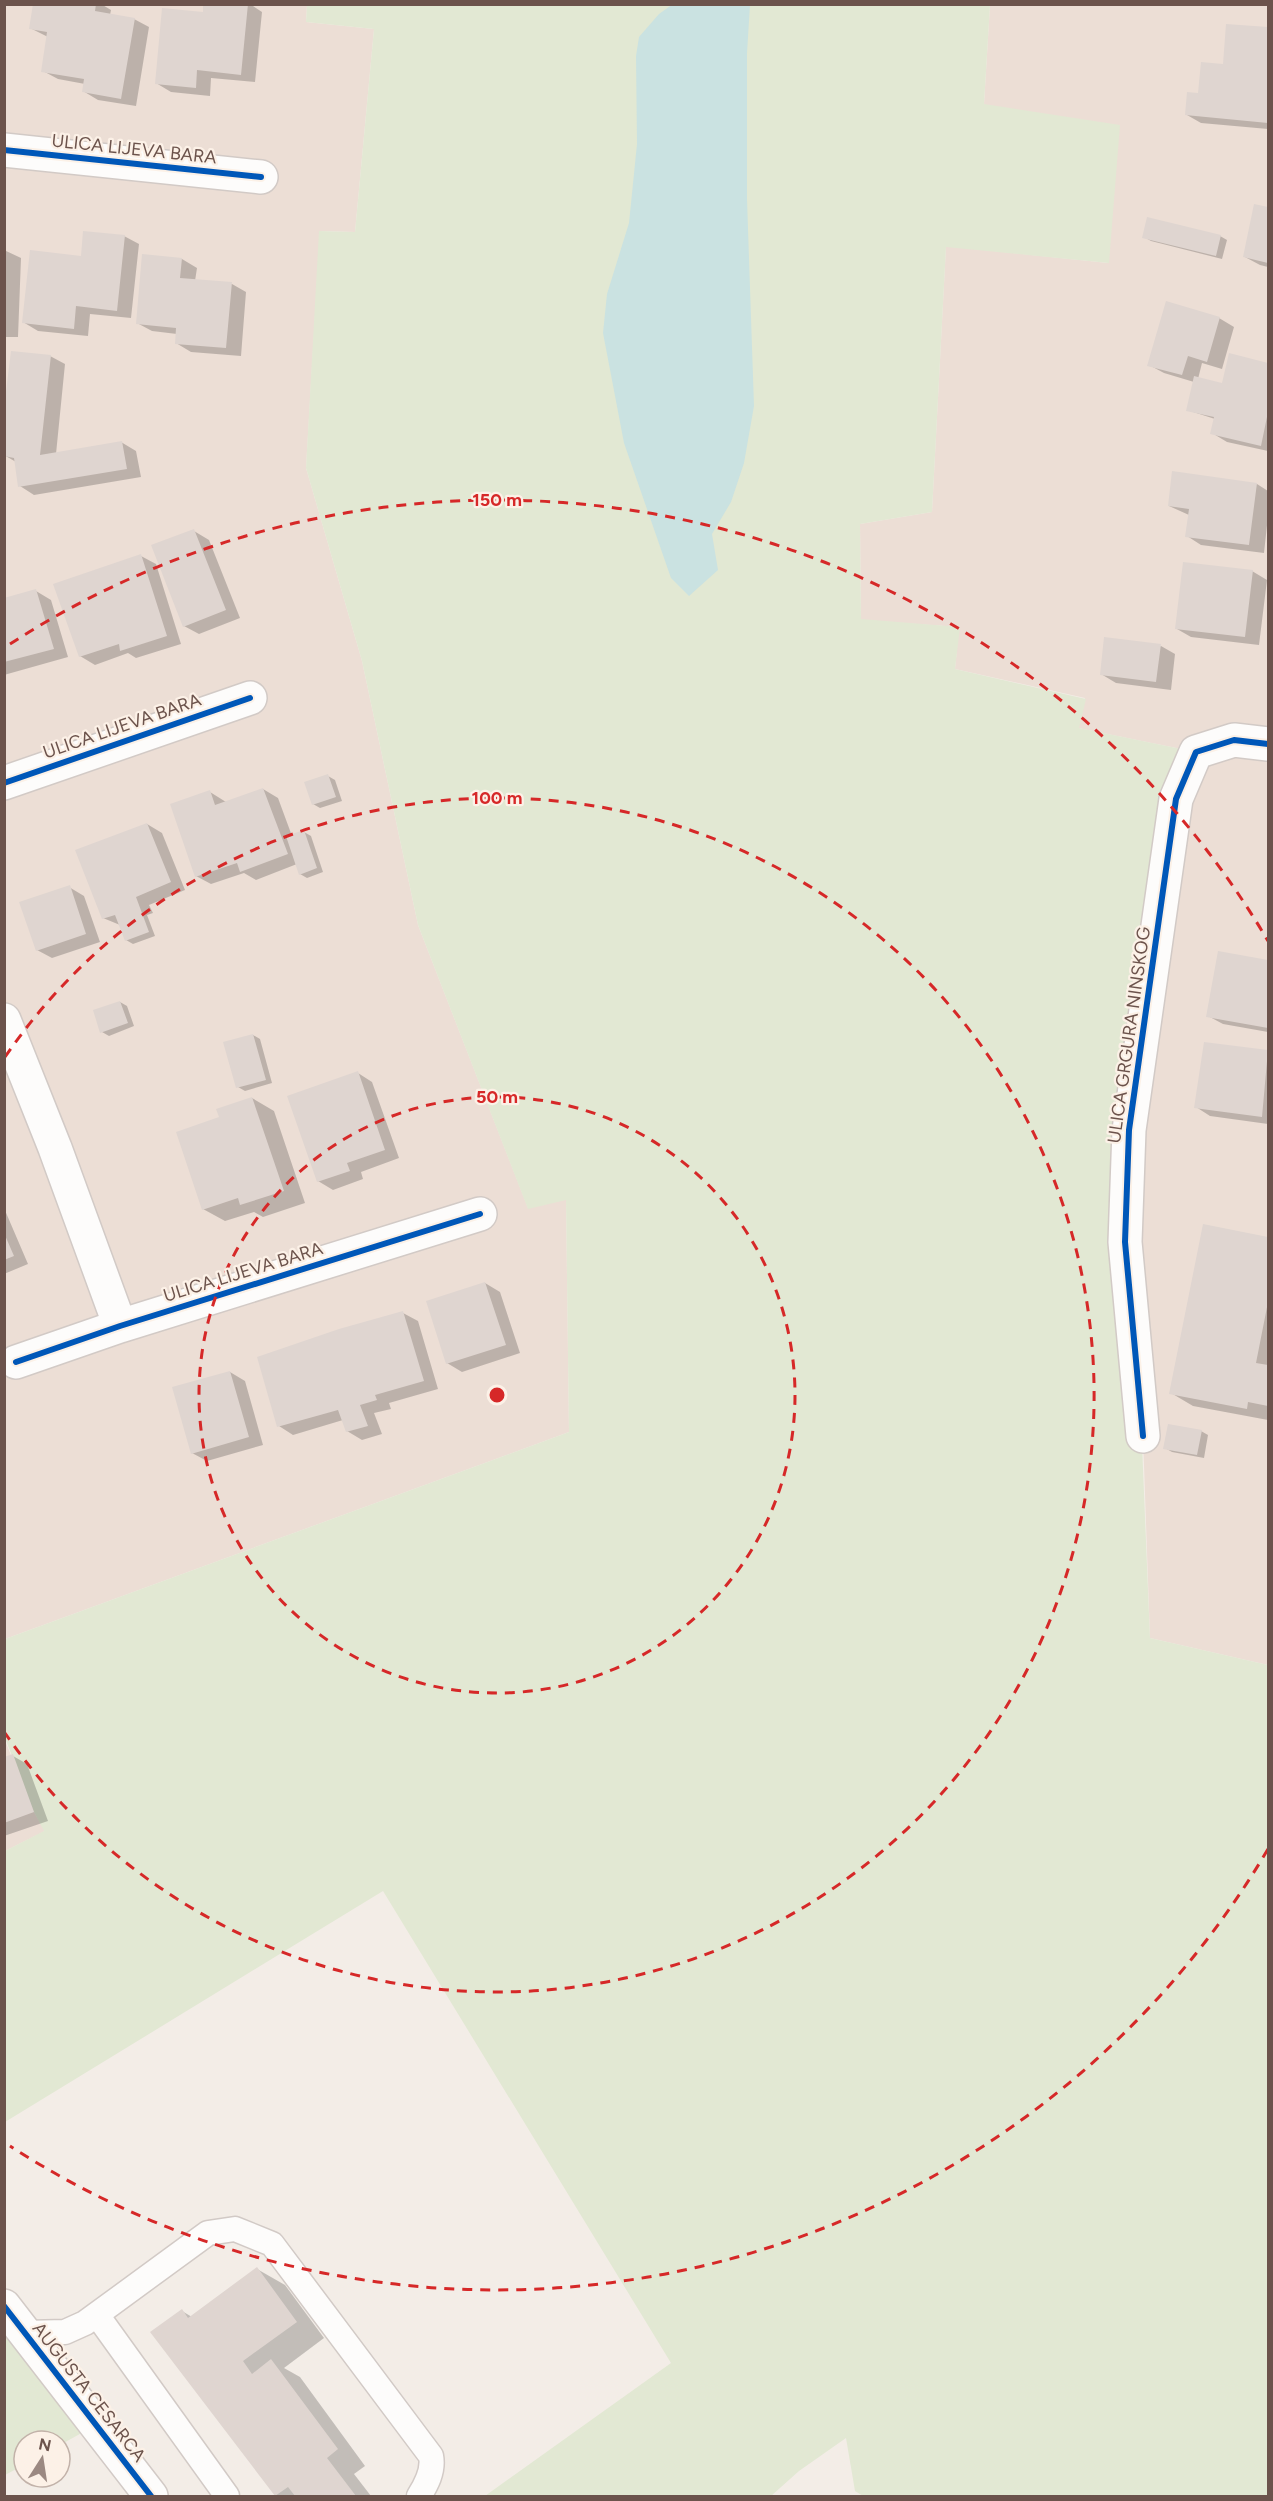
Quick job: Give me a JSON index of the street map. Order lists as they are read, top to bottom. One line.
{"streets":{"street":["ULICA LIJEVA BARA","ULICA GRGURA NINSKOG","AUGUSTA CESARCA"]},"north":"top","rings":["150 m","100 m","50 m"]}
